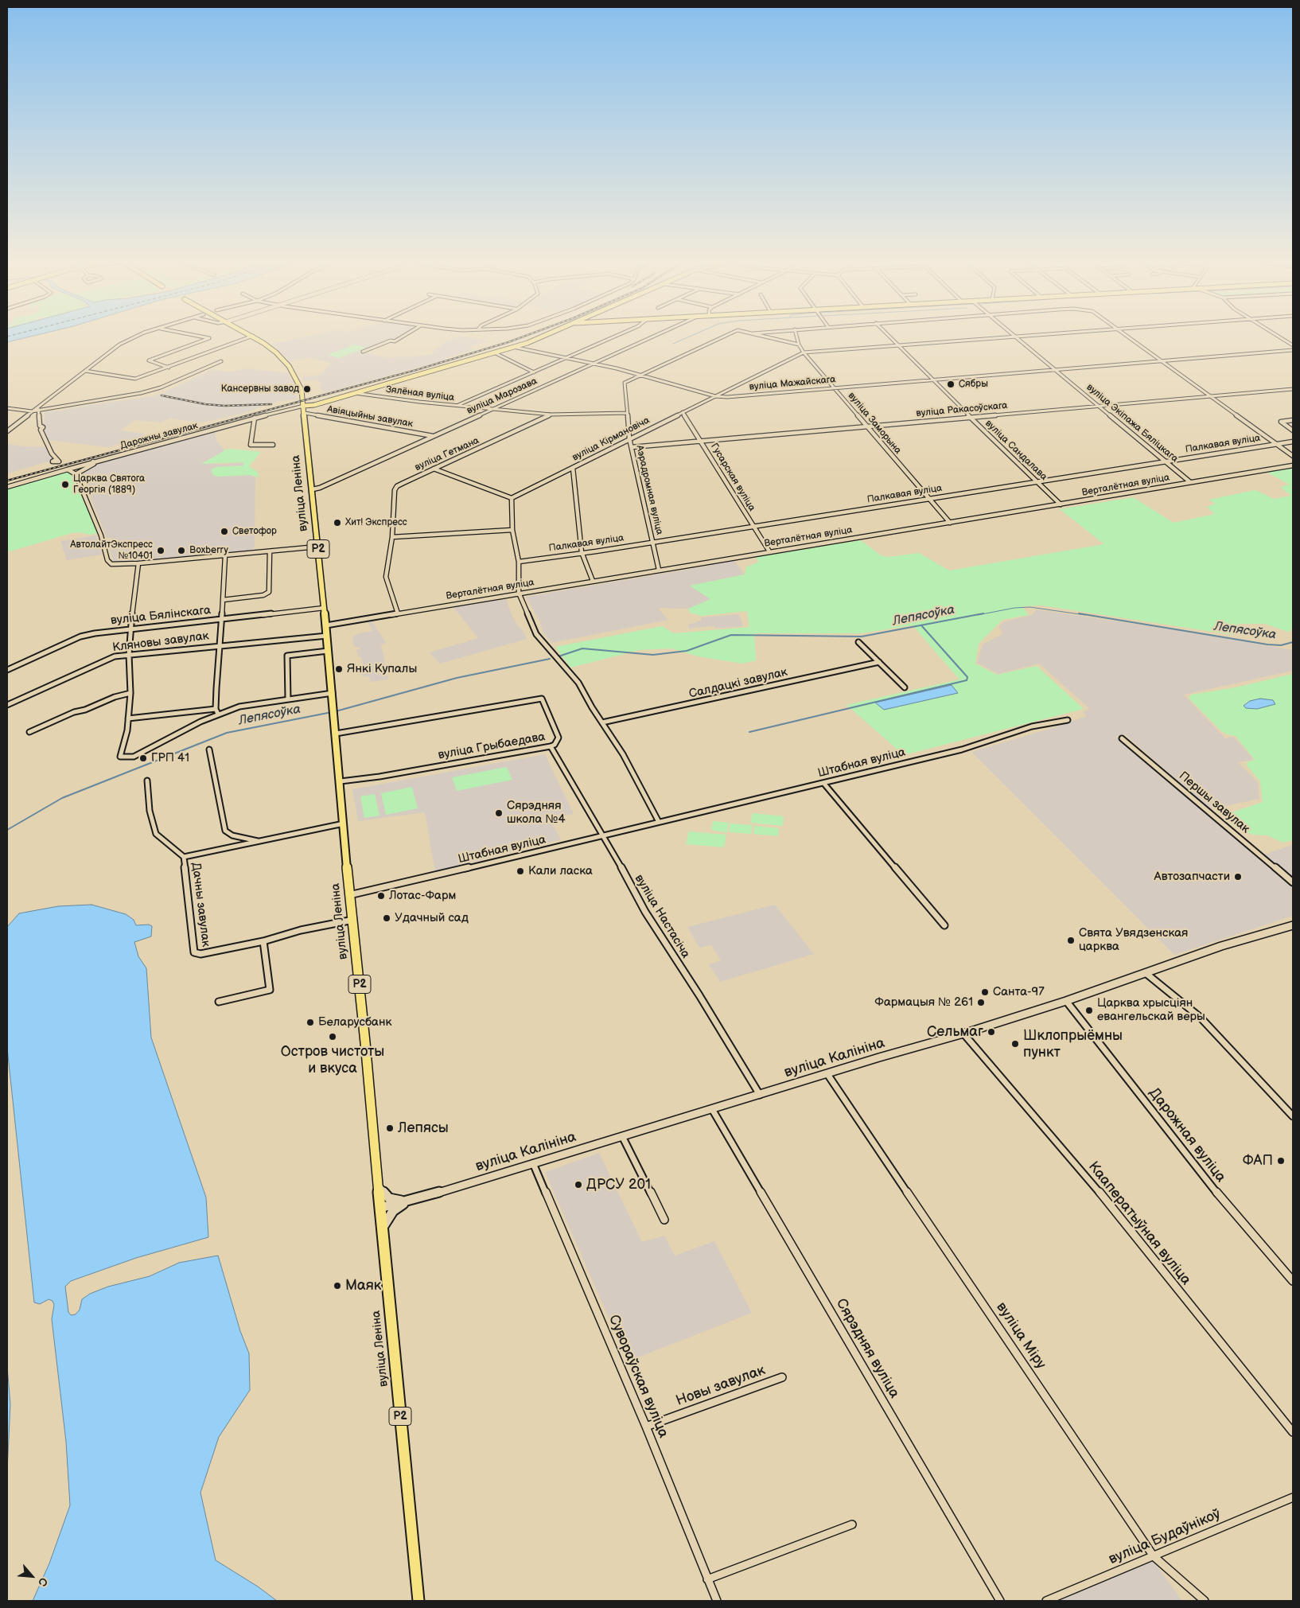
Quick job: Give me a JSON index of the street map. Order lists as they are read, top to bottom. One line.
{"streets":{"main road":["вуліца Леніна","Р2"],"street":["вуліца Мажайскага","Зялёная вуліца","вуліца Марозава","вуліца Ракасоўскага","Авіяцыйны завулак","вуліца Заморына","вуліца Экіпажа Бяліцкага","Дарожны завулак","вуліца Кірмановіча","Палкавая вуліца","вуліца Сандалава","вуліца Гетмана","Гусарская вуліца","Верталётная вуліца","Аэрадромная вуліца","вуліца Бялінскага","Кляновы завулак","Салдацкі завулак","вуліца Грыбаедава","Штабная вуліца","Першы завулак","Дачны завулак","вуліца Настасіча","вуліца Калініна","Дарожная вуліца","Кааператыўная вуліца","вуліца Міру","Сярэдняя вуліца","Сувораўская вуліца","Новы завулак","вуліца Будаўнікоў"]},"crossings":[["вуліца Мажайскага","вуліца Марозава"],["вуліца Мажайскага","вуліца Заморына"],["вуліца Мажайскага","вуліца Экіпажа Бяліцкага"],["вуліца Мажайскага","вуліца Кірмановіча"],["вуліца Мажайскага","вуліца Сандалава"],["вуліца Мажайскага","Аэрадромная вуліца"],["Зялёная вуліца","вуліца Марозава"],["Зялёная вуліца","вуліца Гетмана"],["Зялёная вуліца","Аэрадромная вуліца"],["вуліца Марозава","Авіяцыйны завулак"],["вуліца Марозава","вуліца Леніна"],["вуліца Ракасоўскага","вуліца Заморына"],["вуліца Ракасоўскага","вуліца Экіпажа Бяліцкага"],["вуліца Ракасоўскага","вуліца Сандалава"],["вуліца Ракасоўскага","Гусарская вуліца"],["вуліца Ракасоўскага","Аэрадромная вуліца"],["Авіяцыйны завулак","вуліца Леніна"],["вуліца Заморына","вуліца Кірмановіча"],["вуліца Заморына","Палкавая вуліца"],["вуліца Заморына","Верталётная вуліца"],["вуліца Экіпажа Бяліцкага","Палкавая вуліца"],["вуліца Экіпажа Бяліцкага","Верталётная вуліца"],["Дарожны завулак","вуліца Леніна"],["вуліца Кірмановіча","Гусарская вуліца"],["вуліца Кірмановіча","Аэрадромная вуліца"],["Палкавая вуліца","вуліца Сандалава"],["Палкавая вуліца","Гусарская вуліца"],["Палкавая вуліца","Аэрадромная вуліца"],["вуліца Сандалава","Верталётная вуліца"],["вуліца Гетмана","Верталётная вуліца"],["Гусарская вуліца","Верталётная вуліца"],["Верталётная вуліца","Аэрадромная вуліца"],["Верталётная вуліца","вуліца Леніна"],["вуліца Леніна","вуліца Бялінскага"],["вуліца Леніна","Кляновы завулак"],["вуліца Леніна","вуліца Грыбаедава"],["вуліца Леніна","Штабная вуліца"],["вуліца Леніна","Дачны завулак"],["вуліца Леніна","вуліца Калініна"],["вуліца Грыбаедава","вуліца Настасіча"],["Штабная вуліца","вуліца Настасіча"],["вуліца Настасіча","вуліца Калініна"],["вуліца Калініна","Дарожная вуліца"],["вуліца Калініна","Кааператыўная вуліца"],["вуліца Калініна","вуліца Міру"],["вуліца Калініна","Сярэдняя вуліца"],["вуліца Калініна","Сувораўская вуліца"],["вуліца Міру","вуліца Будаўнікоў"],["Сувораўская вуліца","Новы завулак"]],"water":["Лепясоўка"],"places":["Сябры","Кансервны завод","Царква Святога Георгія (1889)","Хит! Экспресс","Светофор","АвтолайтЭкспресс №10401","Boxberry","Янкі Купалы","ГРП 41","Сярэдняя школа №4","Кали ласка","Автозапчасти","Лотас-Фарм","Удачный сад","Свята Увядзенская царква","Санта-97","Фармацыя № 261","Царква хрысціян евангельскай веры","Беларусбанк","Сельмаг","Остров чистоты и вкуса","Шклопрыёмны пункт","Лепясы","ФАП","ДРСУ 201","Маяк"],"north":"bottom right"}
